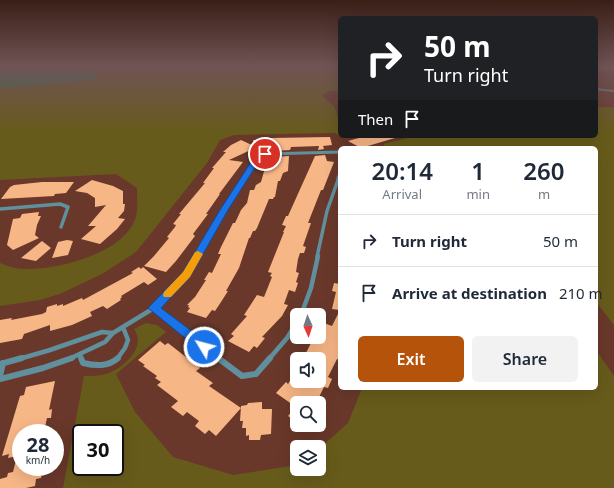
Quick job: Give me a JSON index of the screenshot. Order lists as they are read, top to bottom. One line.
{"north":"bottom","page":{"turn":["50 m","Turn right"],"then":"Then","eta":["20:14","Arrival","1","min","260","m"],"list":[{"name":"Turn right","value":"50 m"},{"name":"Arrive at destination","value":"210 m"}],"buttons":["Exit","Share"],"speed":"28 km/h","limit":"30"}}
